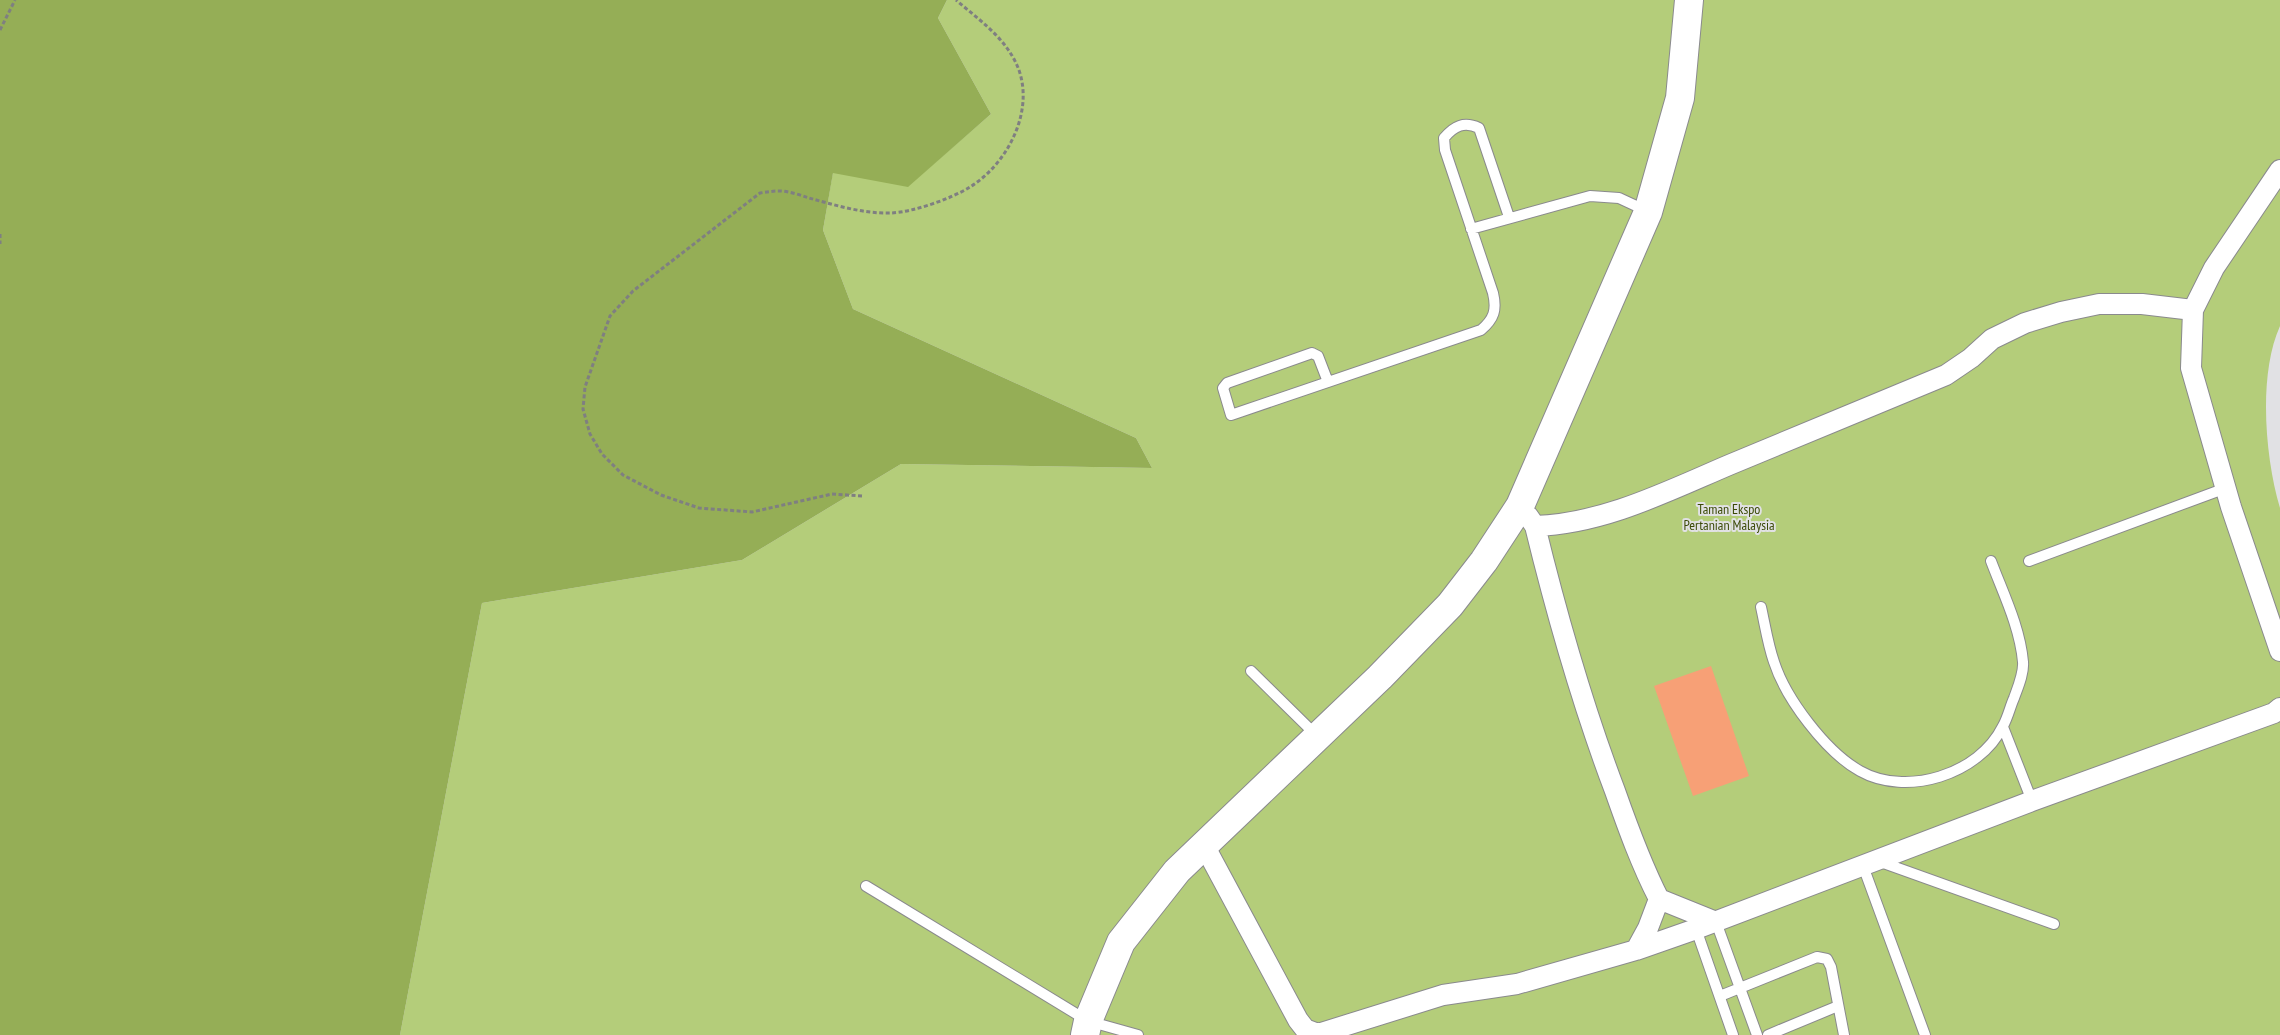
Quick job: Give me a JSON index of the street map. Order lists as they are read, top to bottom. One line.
{"parks":["Taman Ekspo Pertanian Malaysia"]}
